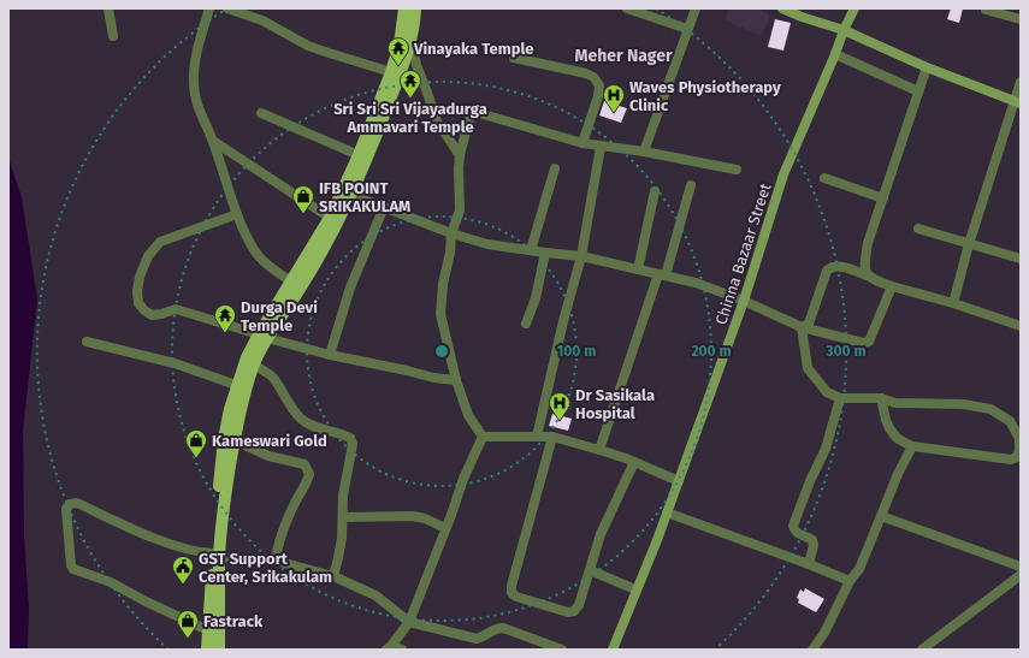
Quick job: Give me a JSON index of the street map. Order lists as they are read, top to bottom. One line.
{"streets":{"street":["Chinna Bazaar Street"]},"districts":["Meher Nager"],"places":{"temple":["Vinayaka Temple","Sri Sri Sri Vijayadurga Ammavari Temple","Durga Devi Temple"],"hospital":["Waves Physiotherapy Clinic","Dr Sasikala Hospital"],"shop":["IFB POINT SRIKAKULAM","Kameswari Gold","Fastrack"],"public building":["GST Support Center, Srikakulam"]},"rings":["100 m","200 m","300 m"]}
